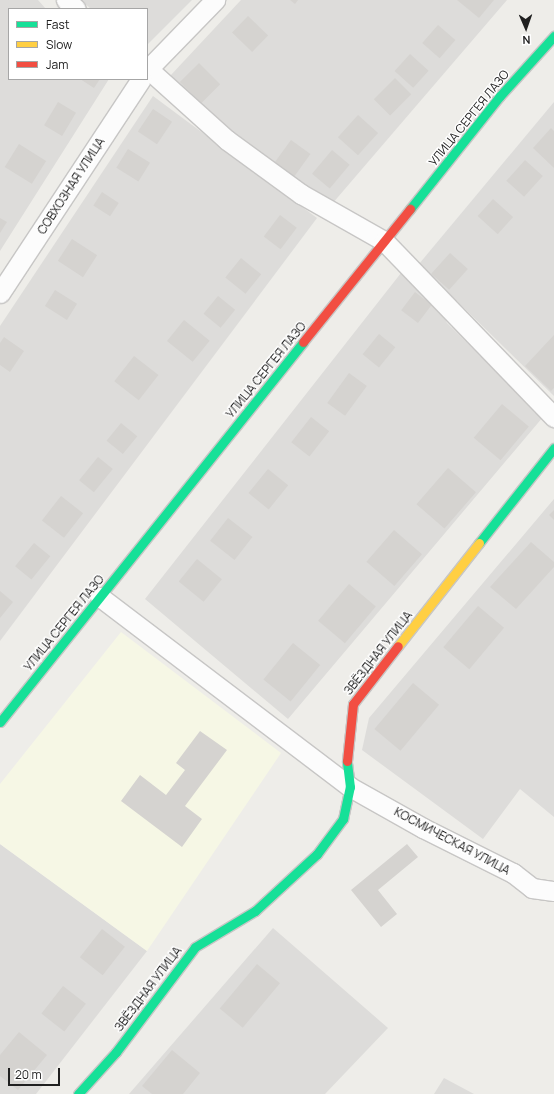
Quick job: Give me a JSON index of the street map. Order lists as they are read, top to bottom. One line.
{"streets":{"street":["УЛИЦА СЕРГЕЯ ЛАЗО","СОВХОЗНАЯ УЛИЦА","ЗВЁЗДНАЯ УЛИЦА","КОСМИЧЕСКАЯ УЛИЦА"]},"crossings":[["УЛИЦА СЕРГЕЯ ЛАЗО","КОСМИЧЕСКАЯ УЛИЦА"],["ЗВЁЗДНАЯ УЛИЦА","КОСМИЧЕСКАЯ УЛИЦА"]],"legend":["Fast","Slow","Jam"],"scale_bar":"20 m","north":"bottom"}
